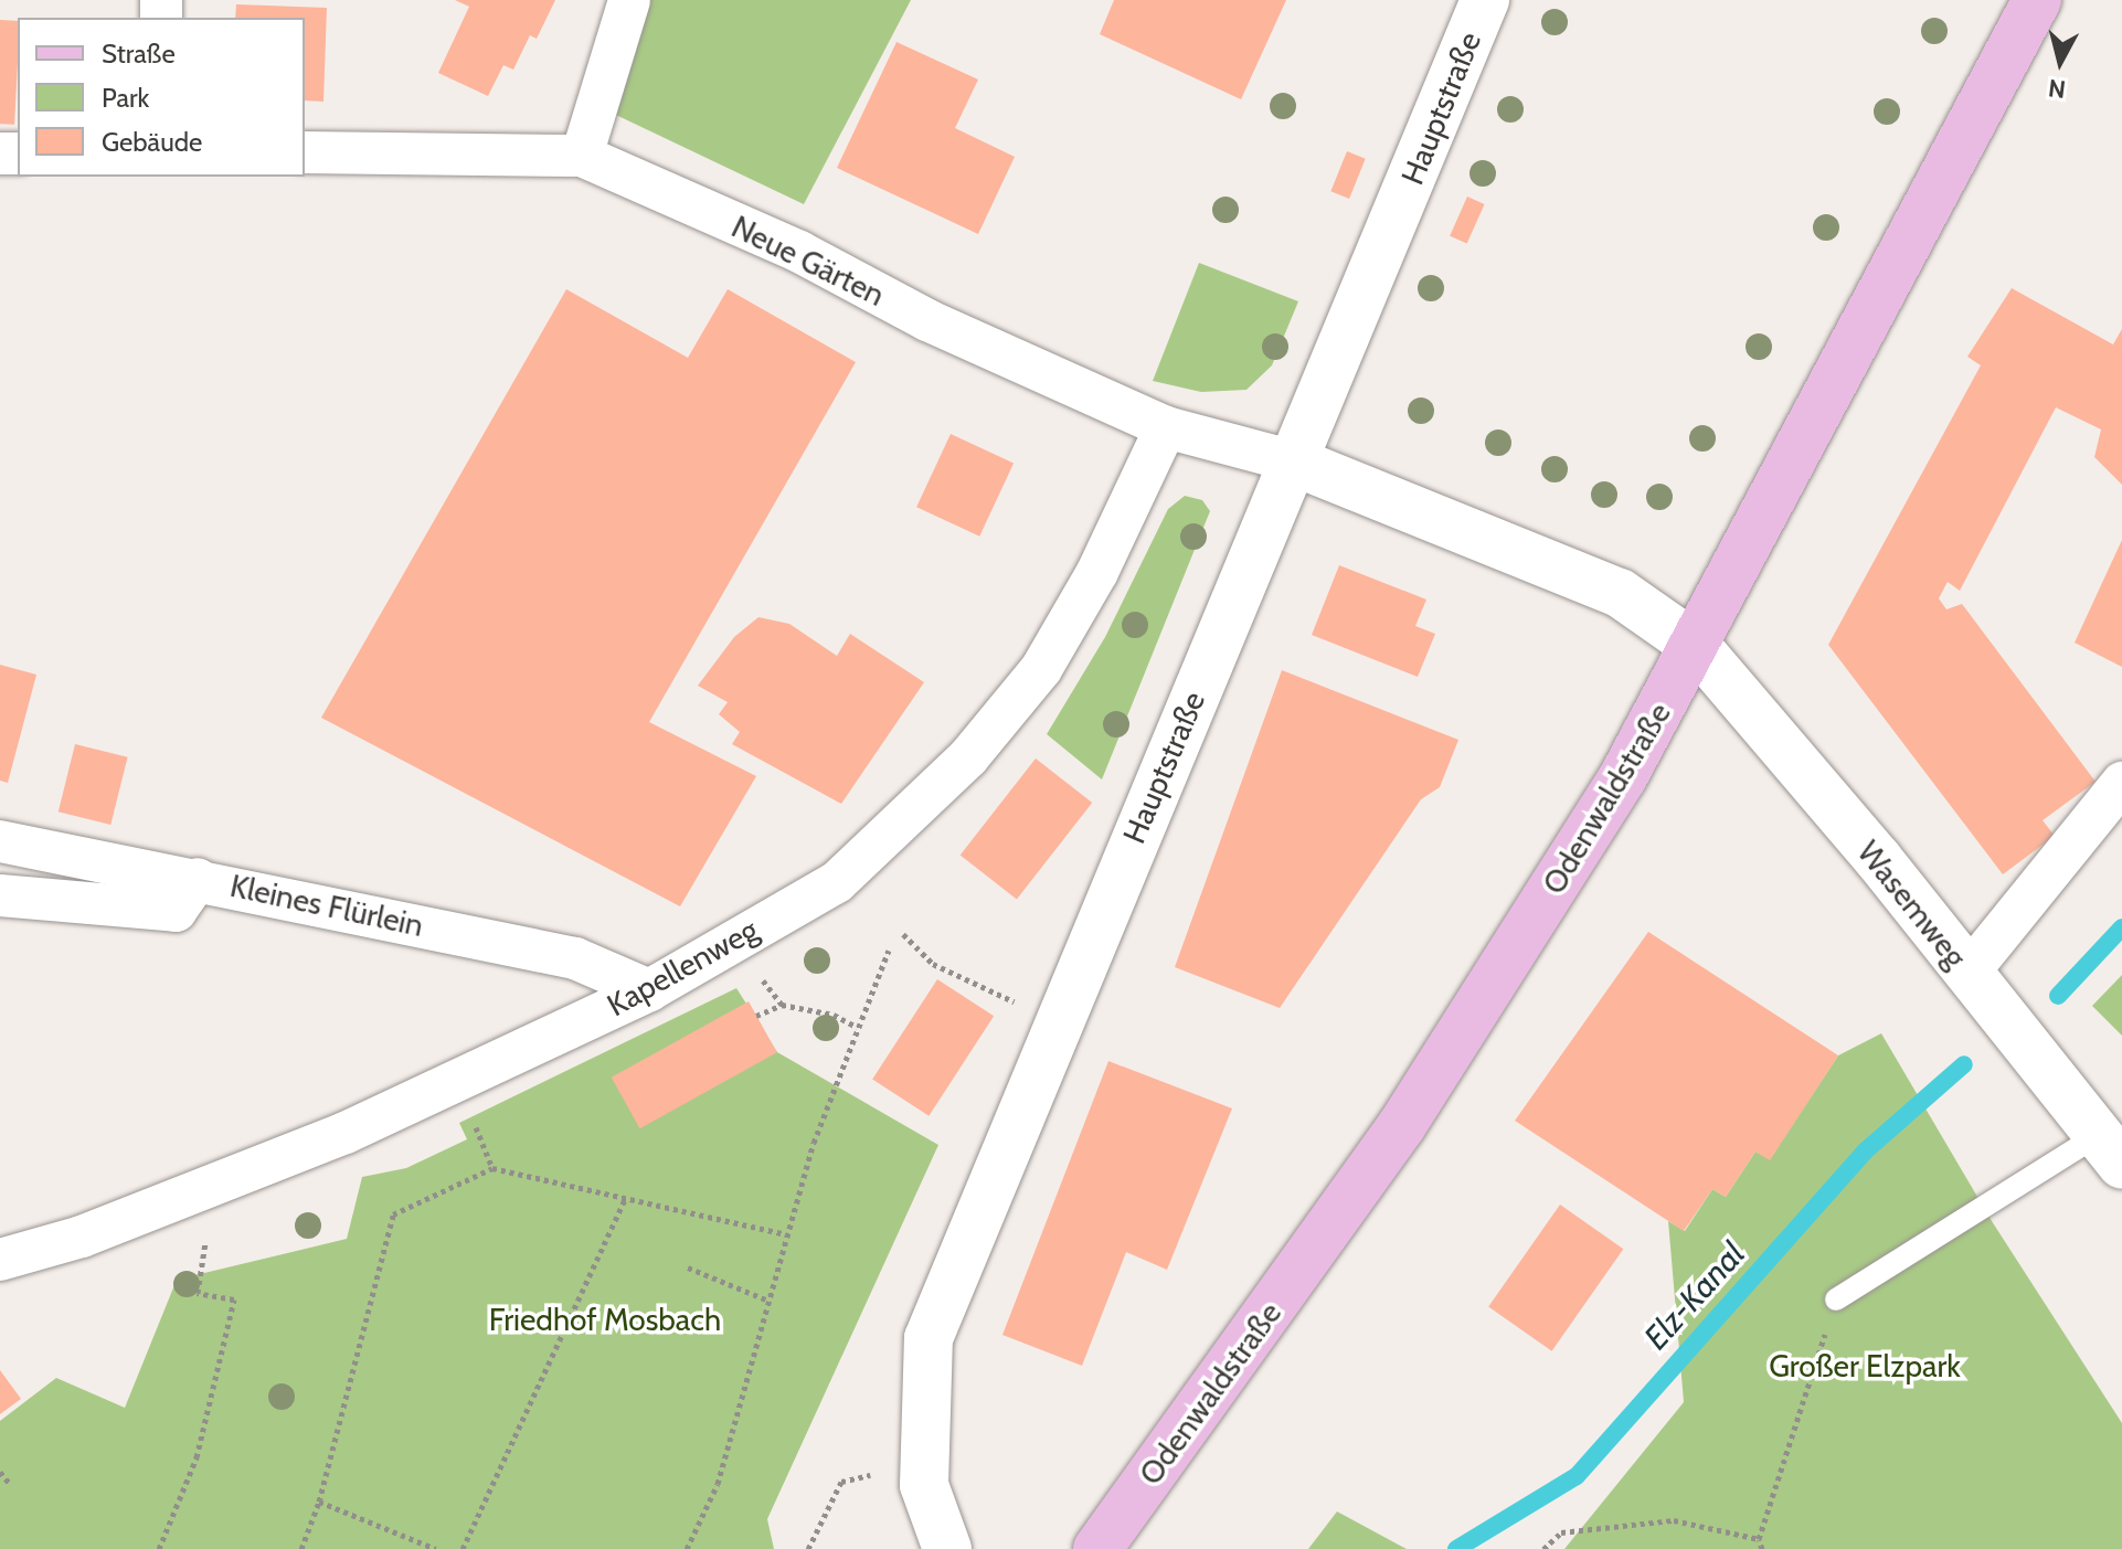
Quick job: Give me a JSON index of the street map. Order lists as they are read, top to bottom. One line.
{"streets":{"main road":["Odenwaldstraße"],"street":["Hauptstraße","Neue Gärten","Wasemweg","Kleines Flürlein","Kapellenweg"]},"crossings":[["Hauptstraße","Neue Gärten"],["Hauptstraße","Wasemweg"],["Neue Gärten","Wasemweg"],["Neue Gärten","Kapellenweg"],["Odenwaldstraße","Wasemweg"],["Kleines Flürlein","Kapellenweg"]],"water":["Elz-Kanal"],"parks":["Friedhof Mosbach","Großer Elzpark"],"legend":["Straße","Park","Gebäude"],"north":"bottom"}
